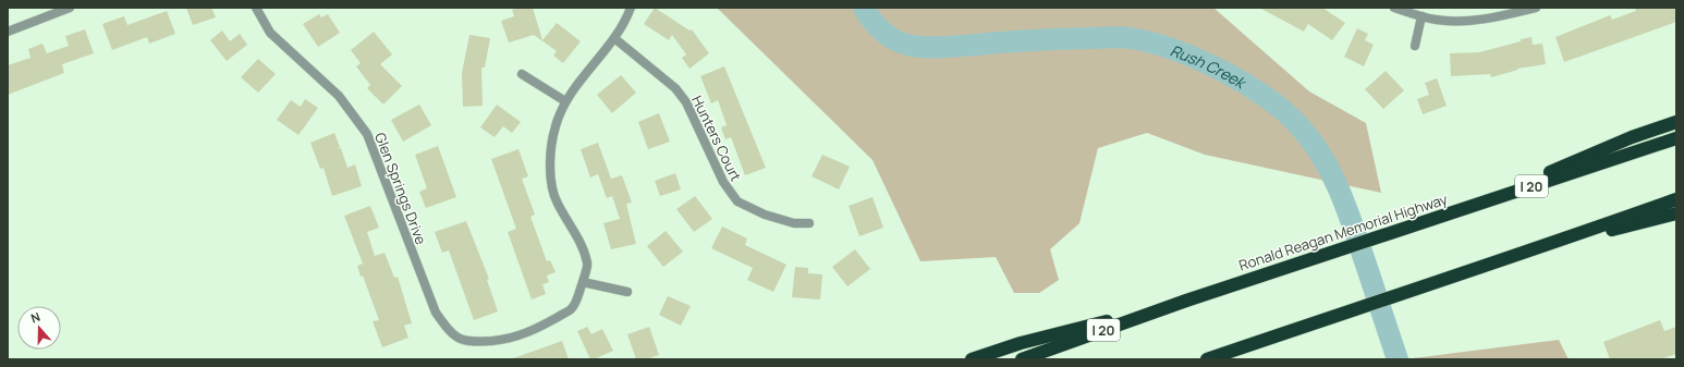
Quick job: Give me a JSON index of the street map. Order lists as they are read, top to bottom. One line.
{"streets":{"highway":["I 20","Ronald Reagan Memorial Highway"],"street":["Hunters Court","Glen Springs Drive"]},"water":["Rush Creek"],"north":"top"}
